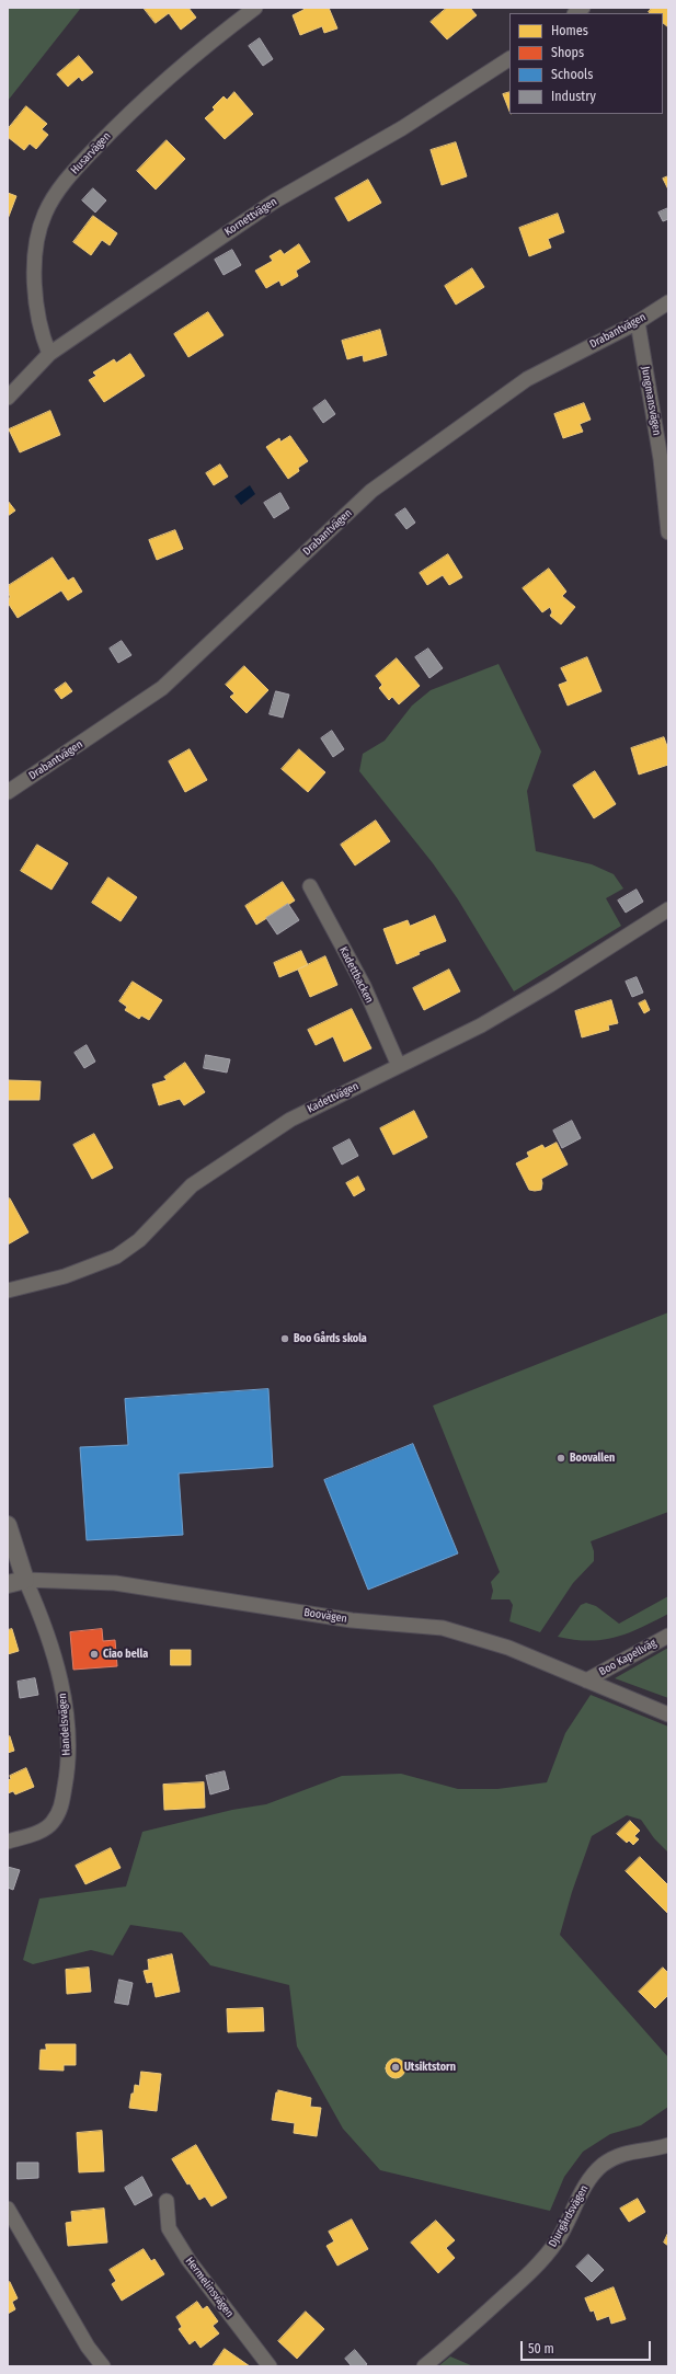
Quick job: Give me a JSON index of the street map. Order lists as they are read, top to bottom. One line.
{"streets":{"street":["Husarvägen","Kornettvägen","Drabantvägen","Jungmansvägen","Kadettbacken","Kadettvägen","Boovägen","Boo Kapellväg","Handelsvägen","Djurgårdsvägen","Hermelinsvägen"]},"crossings":[["Husarvägen","Kornettvägen"],["Drabantvägen","Jungmansvägen"],["Kadettbacken","Kadettvägen"],["Boovägen","Boo Kapellväg"],["Boovägen","Handelsvägen"]],"places":["Boo Gårds skola","Boovallen","Ciao bella","Utsiktstorn"],"legend":["Homes","Shops","Schools","Industry"],"scale_bar":"50 m"}
